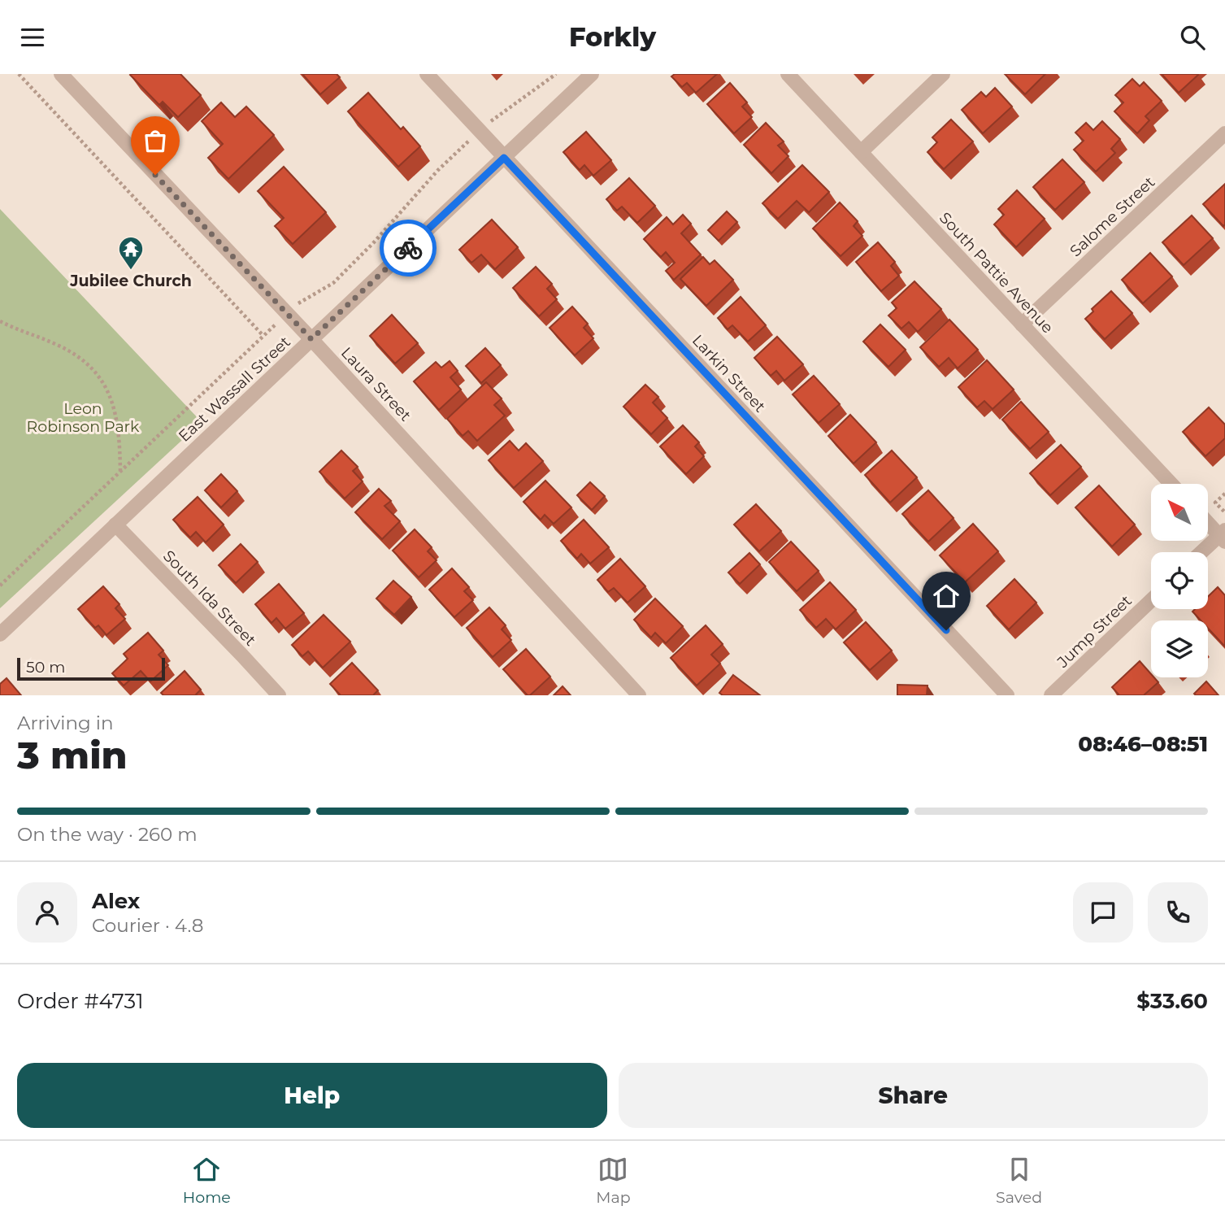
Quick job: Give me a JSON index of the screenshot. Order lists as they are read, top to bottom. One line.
{"streets":{"street":["Salome Street","South Pattie Avenue","Larkin Street","Laura Street","East Wassall Street","South Ida Street","Jump Street"]},"crossings":[["Salome Street","South Pattie Avenue"],["Larkin Street","East Wassall Street"],["Laura Street","East Wassall Street"],["East Wassall Street","South Ida Street"]],"parks":["Leon Robinson Park"],"places":{"temple":["Jubilee Church"]},"scale_bar":"50 m","north":"top left","page":{"header":"Forkly","scale":"50 m","heading":["3 min","Arriving in","08:46–08:51"],"panel":["Alex","Courier · 4.8","Order #4731","$33.60"],"bar":"On the way · 260 m","buttons":["Help","Share"],"tabs":["Home","Map","Saved"]}}
